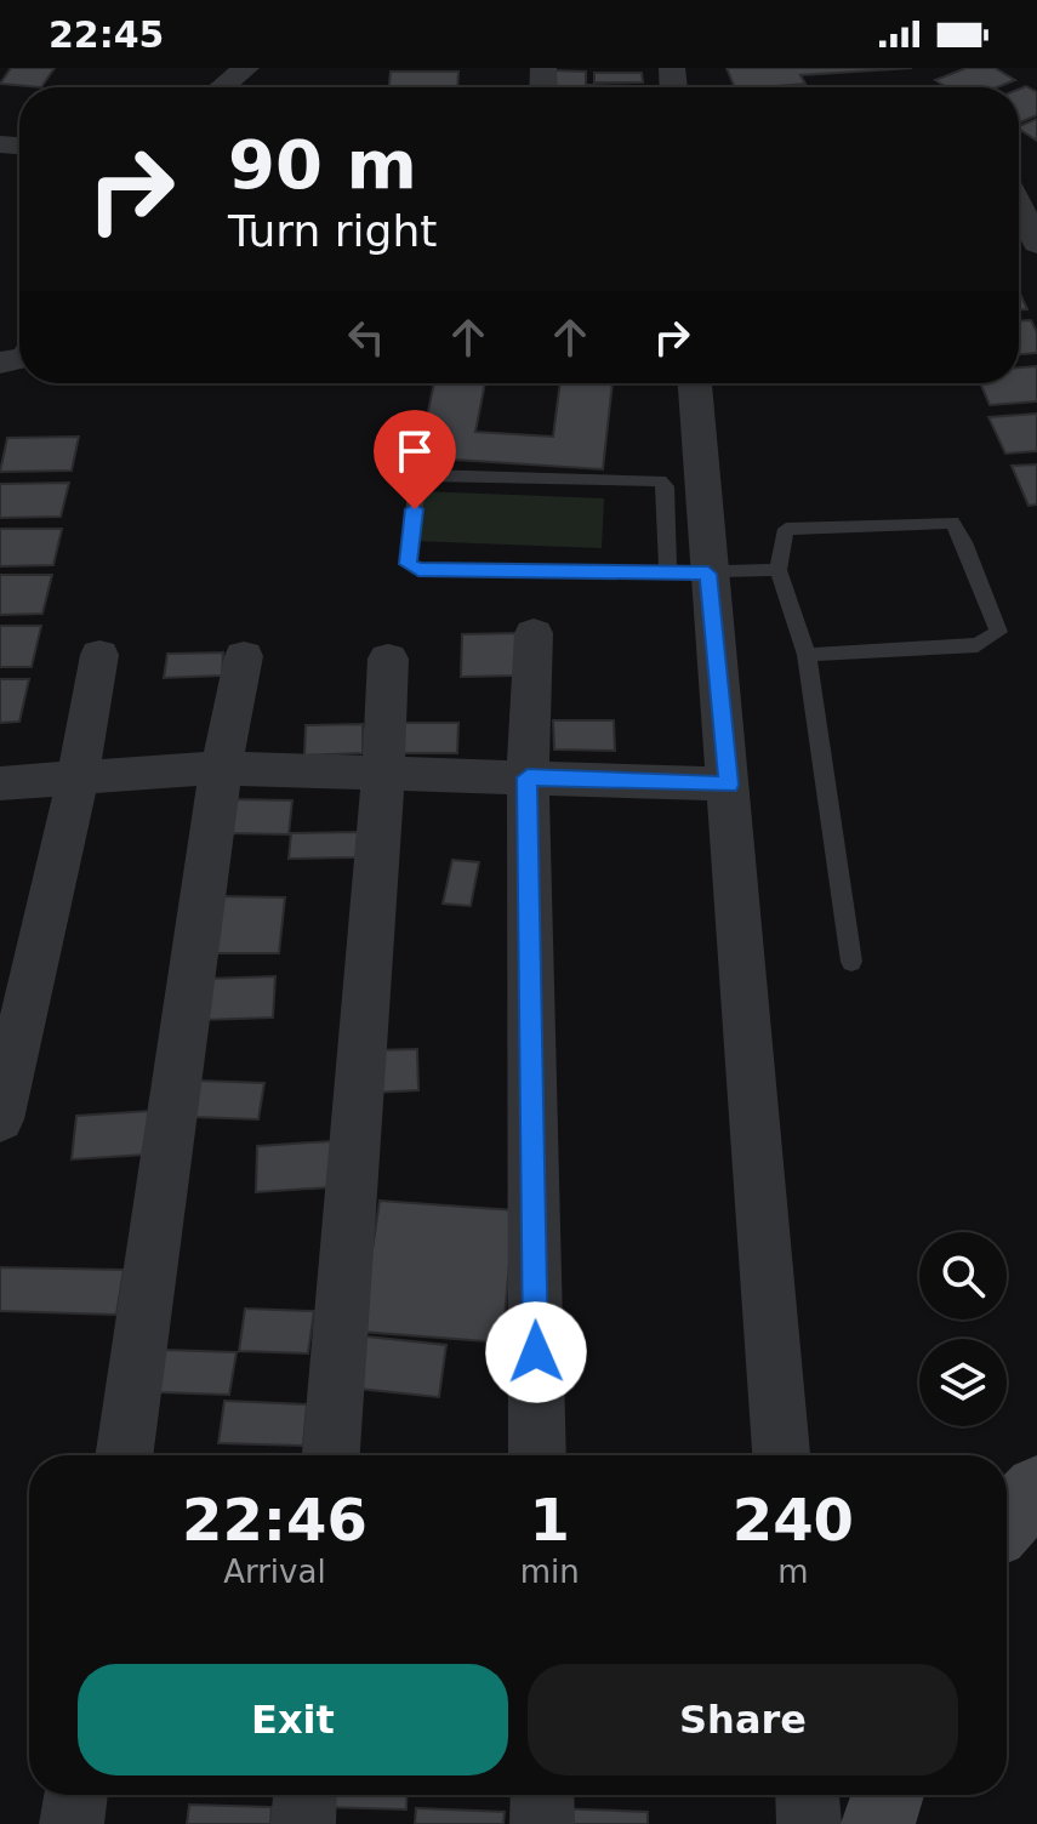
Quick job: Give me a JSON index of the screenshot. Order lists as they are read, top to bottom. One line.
{"page":{"status":"22:45","turn":["90 m","Turn right"],"eta":["22:46","Arrival","1","min","240","m"],"buttons":["Exit","Share"]}}
